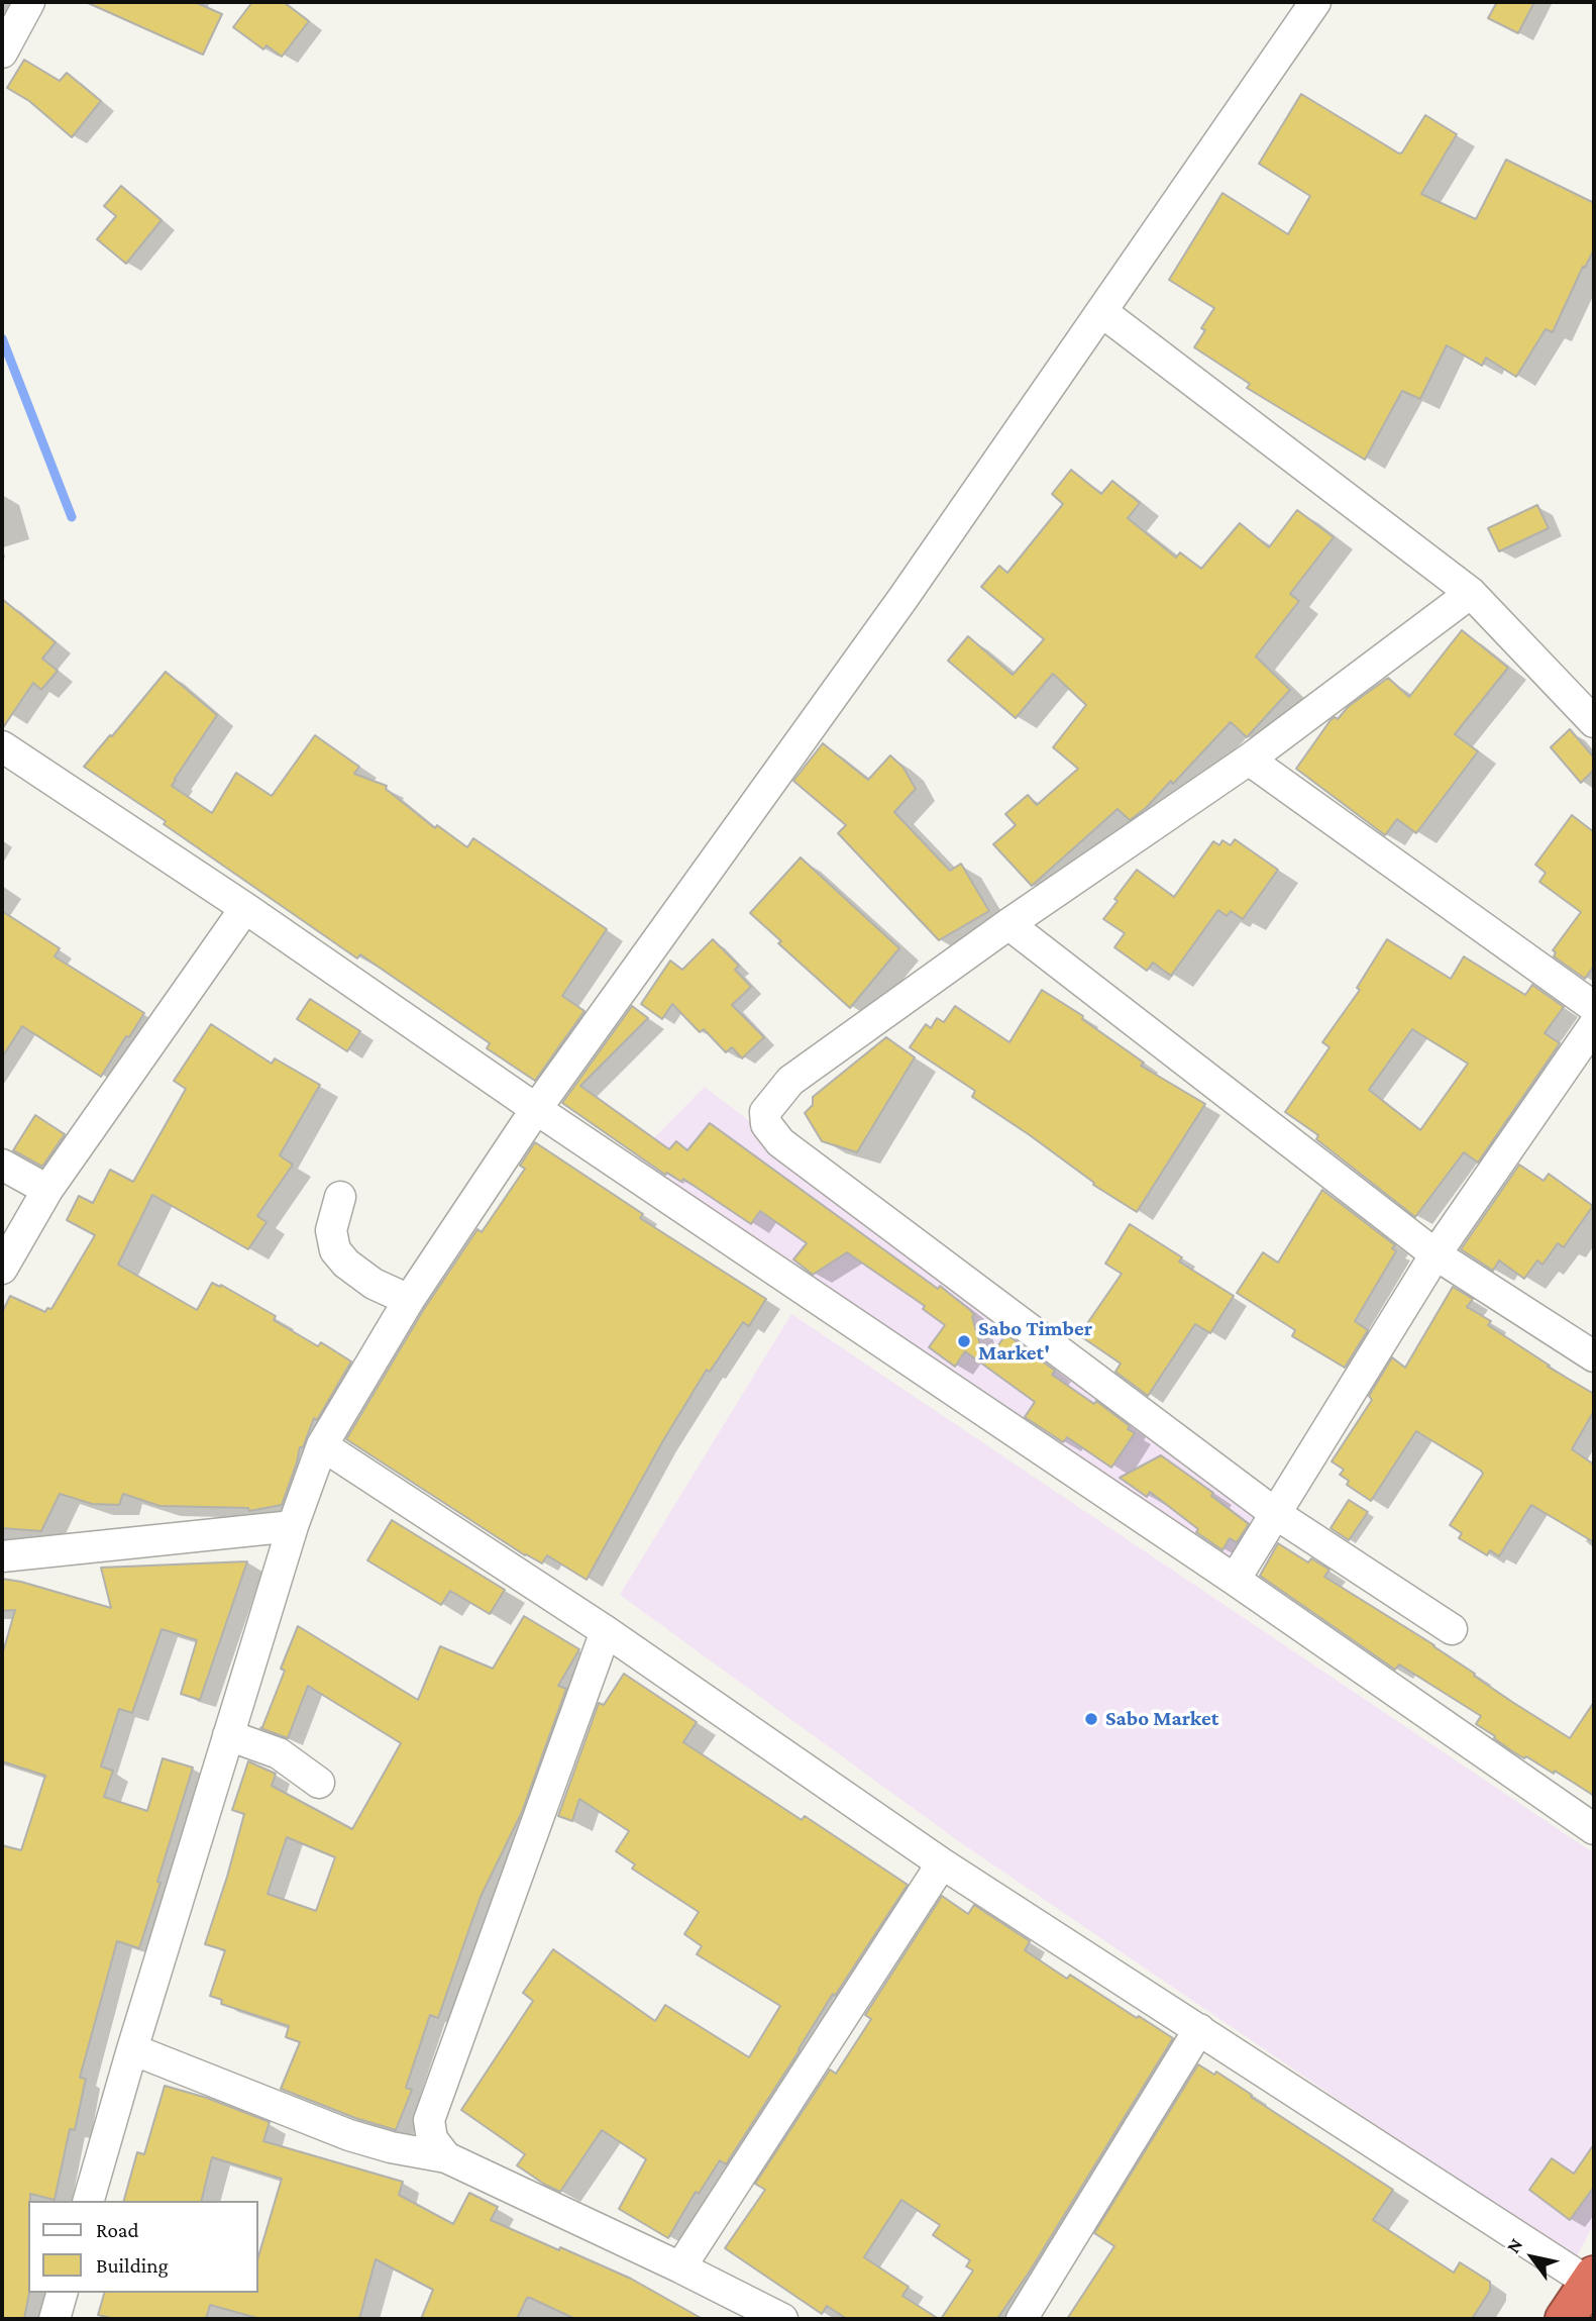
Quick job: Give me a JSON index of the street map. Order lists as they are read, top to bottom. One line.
{"places":["Sabo Timber Market'","Sabo Market"],"legend":["Road","Building"],"north":"top left"}
